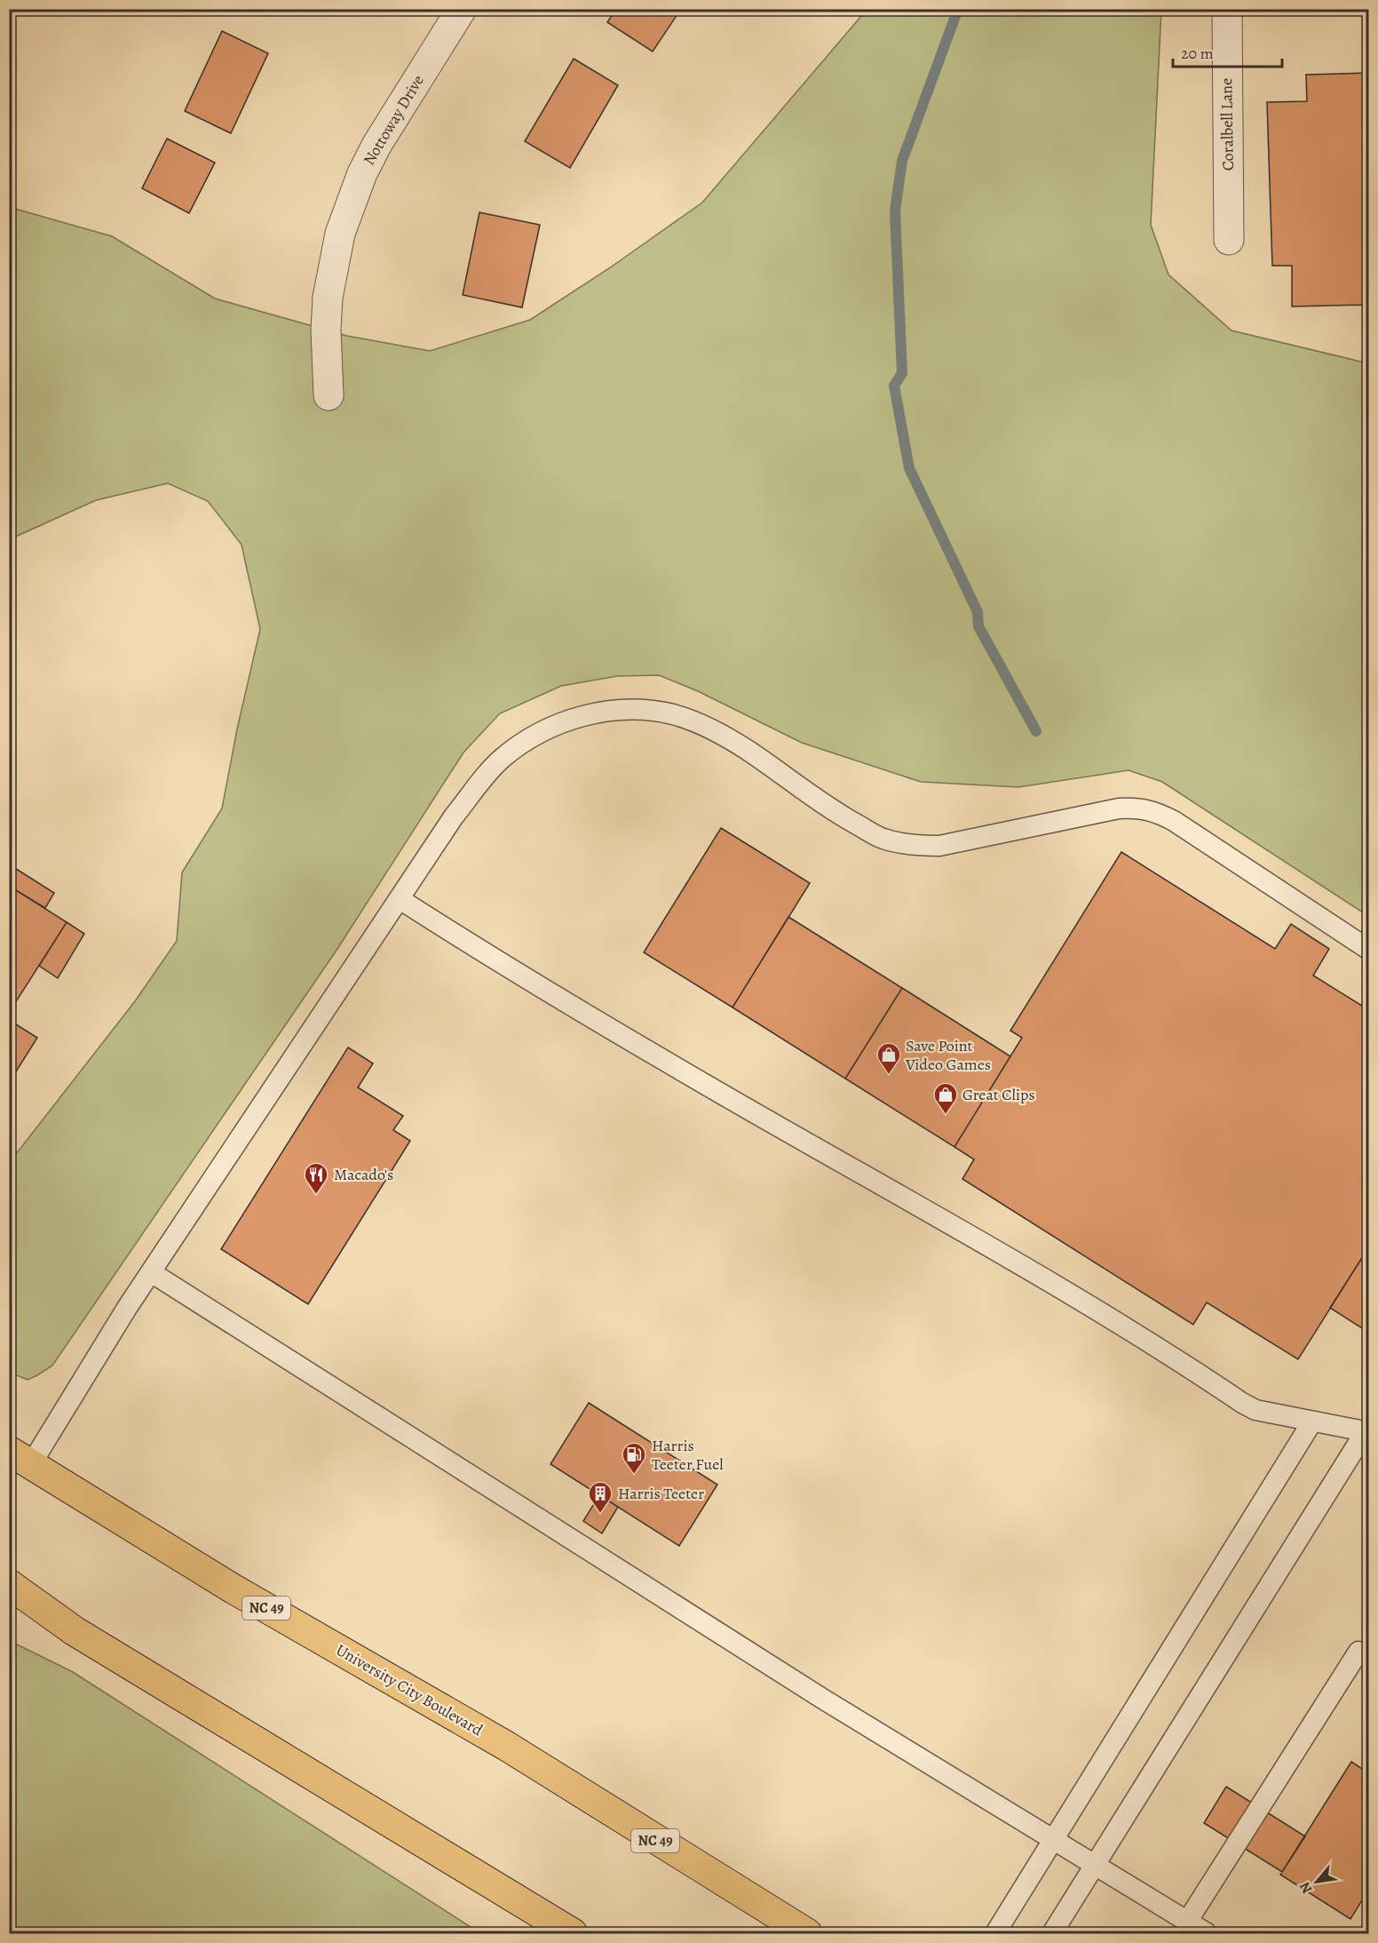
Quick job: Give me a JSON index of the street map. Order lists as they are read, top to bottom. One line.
{"streets":{"main road":["NC 49","University City Boulevard"],"street":["Nottoway Drive","Coralbell Lane"]},"places":{"shop":["Save Point Video Games","Great Clips"],"restaurant":["Macado's"],"fuel station":["Harris Teeter Fuel"],"building":["Harris Teeter"]},"scale_bar":"20 m","north":"bottom left"}
